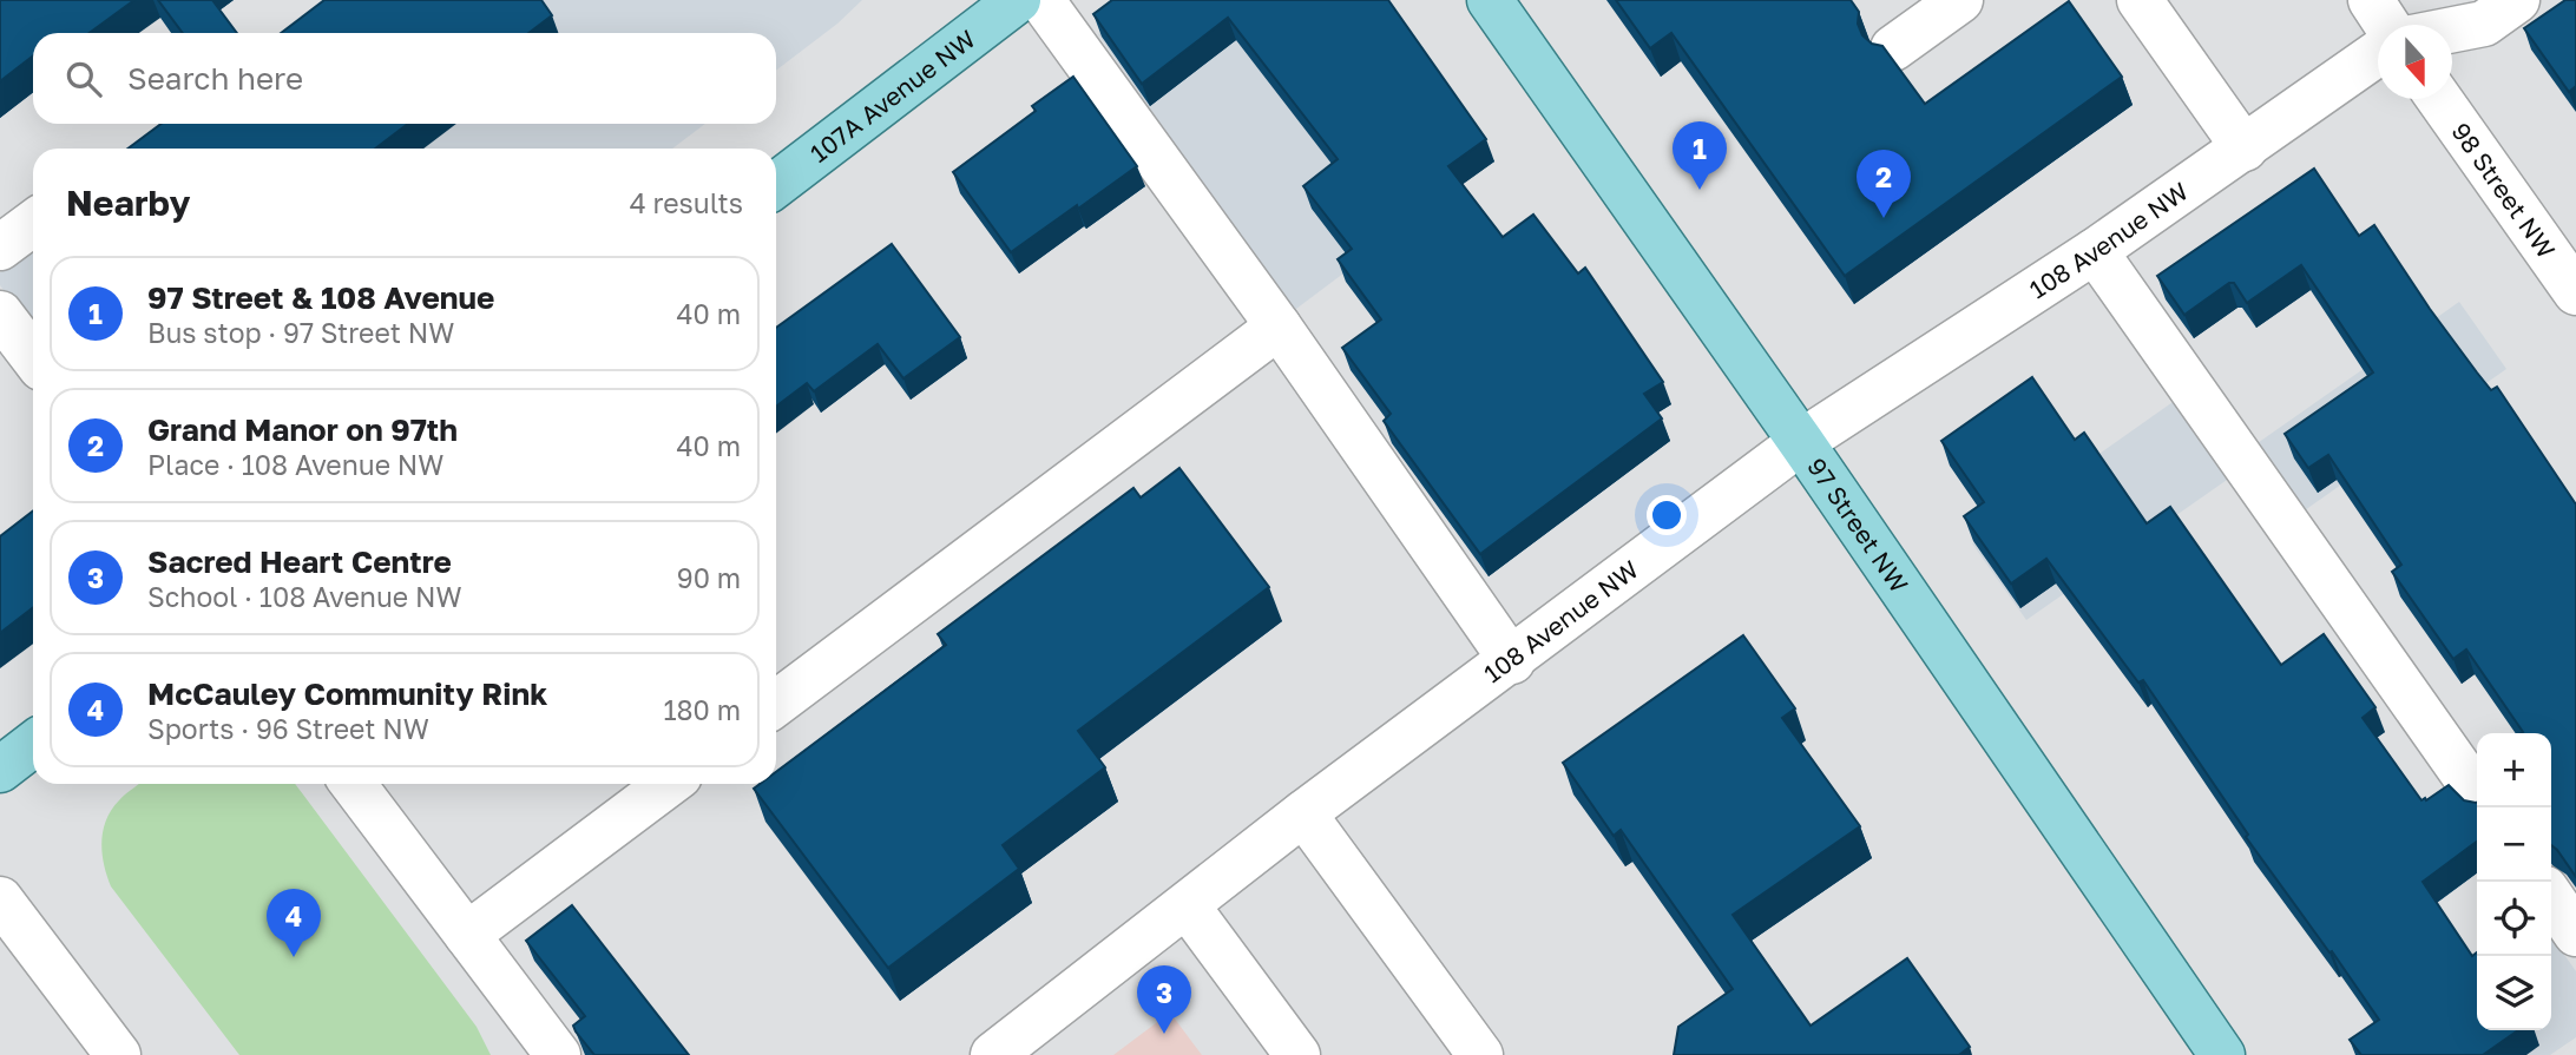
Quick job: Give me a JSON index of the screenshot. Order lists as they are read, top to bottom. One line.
{"streets":{"main road":["107A Avenue NW","97 Street NW"],"street":["98 Street NW","108 Avenue NW"]},"crossings":[["108 Avenue NW","97 Street NW"]],"north":"bottom","page":{"search":"Search here","pins":["1","2","4","3"],"heading":["Nearby","4 results"],"list":[{"mark":"1","name":"97 Street & 108 Avenue","note":"Bus stop · 97 Street NW","value":"40 m"},{"mark":"2","name":"Grand Manor on 97th","note":"Place · 108 Avenue NW","value":"40 m"},{"mark":"3","name":"Sacred Heart Centre","note":"School · 108 Avenue NW","value":"90 m"},{"mark":"4","name":"McCauley Community Rink","note":"Sports · 96 Street NW","value":"180 m"}],"map_buttons":["+","−"]}}
